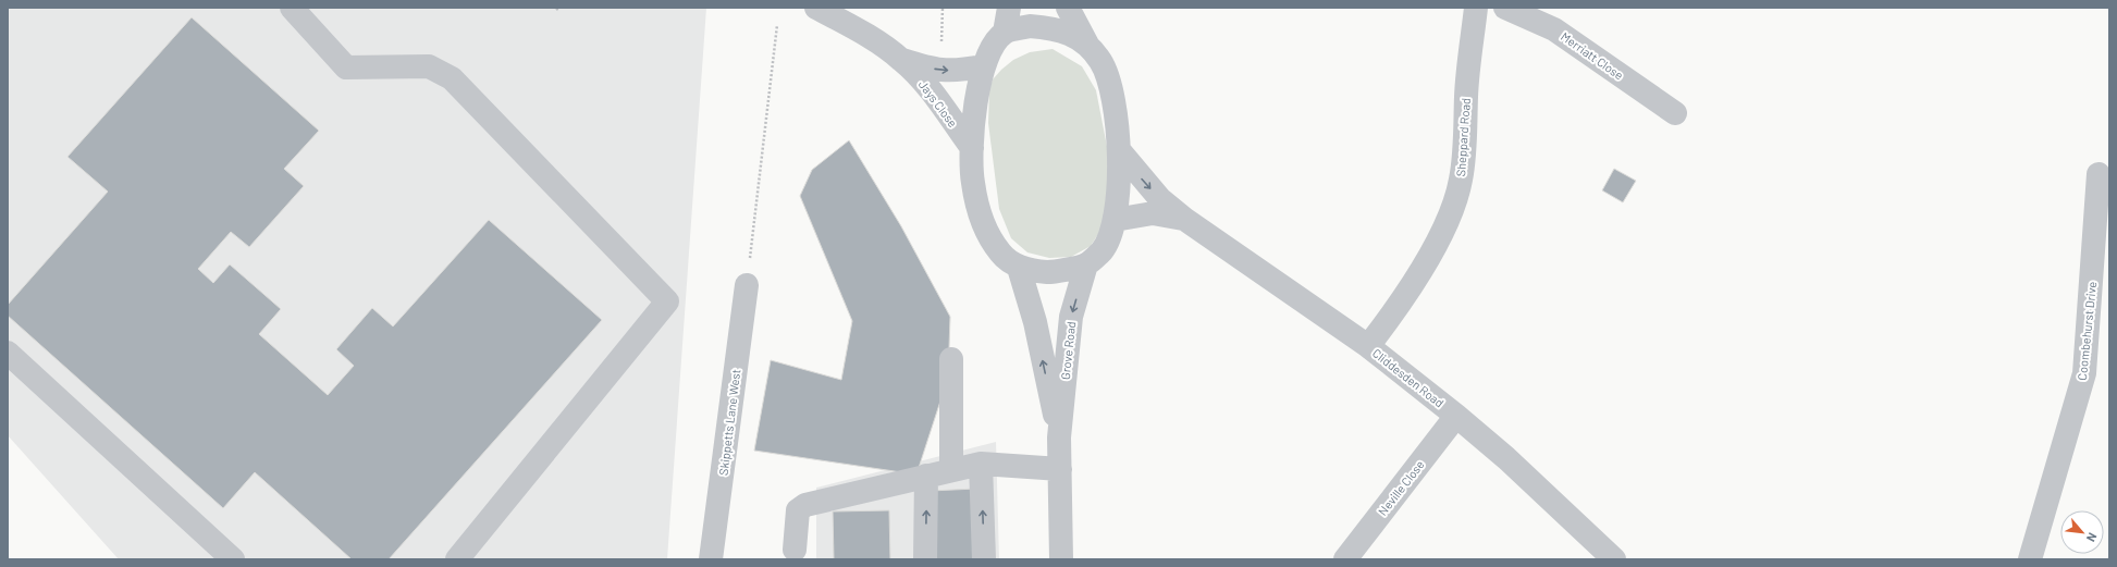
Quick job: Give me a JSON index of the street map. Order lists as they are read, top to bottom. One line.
{"streets":{"street":["Merriatt Close","Jays Close","Sheppard Road","Coombehurst Drive","Grove Road","Cliddesden Road","Skippetts Lane West","Neville Close"]},"crossings":[["Sheppard Road","Cliddesden Road"],["Cliddesden Road","Neville Close"]],"north":"bottom right"}
